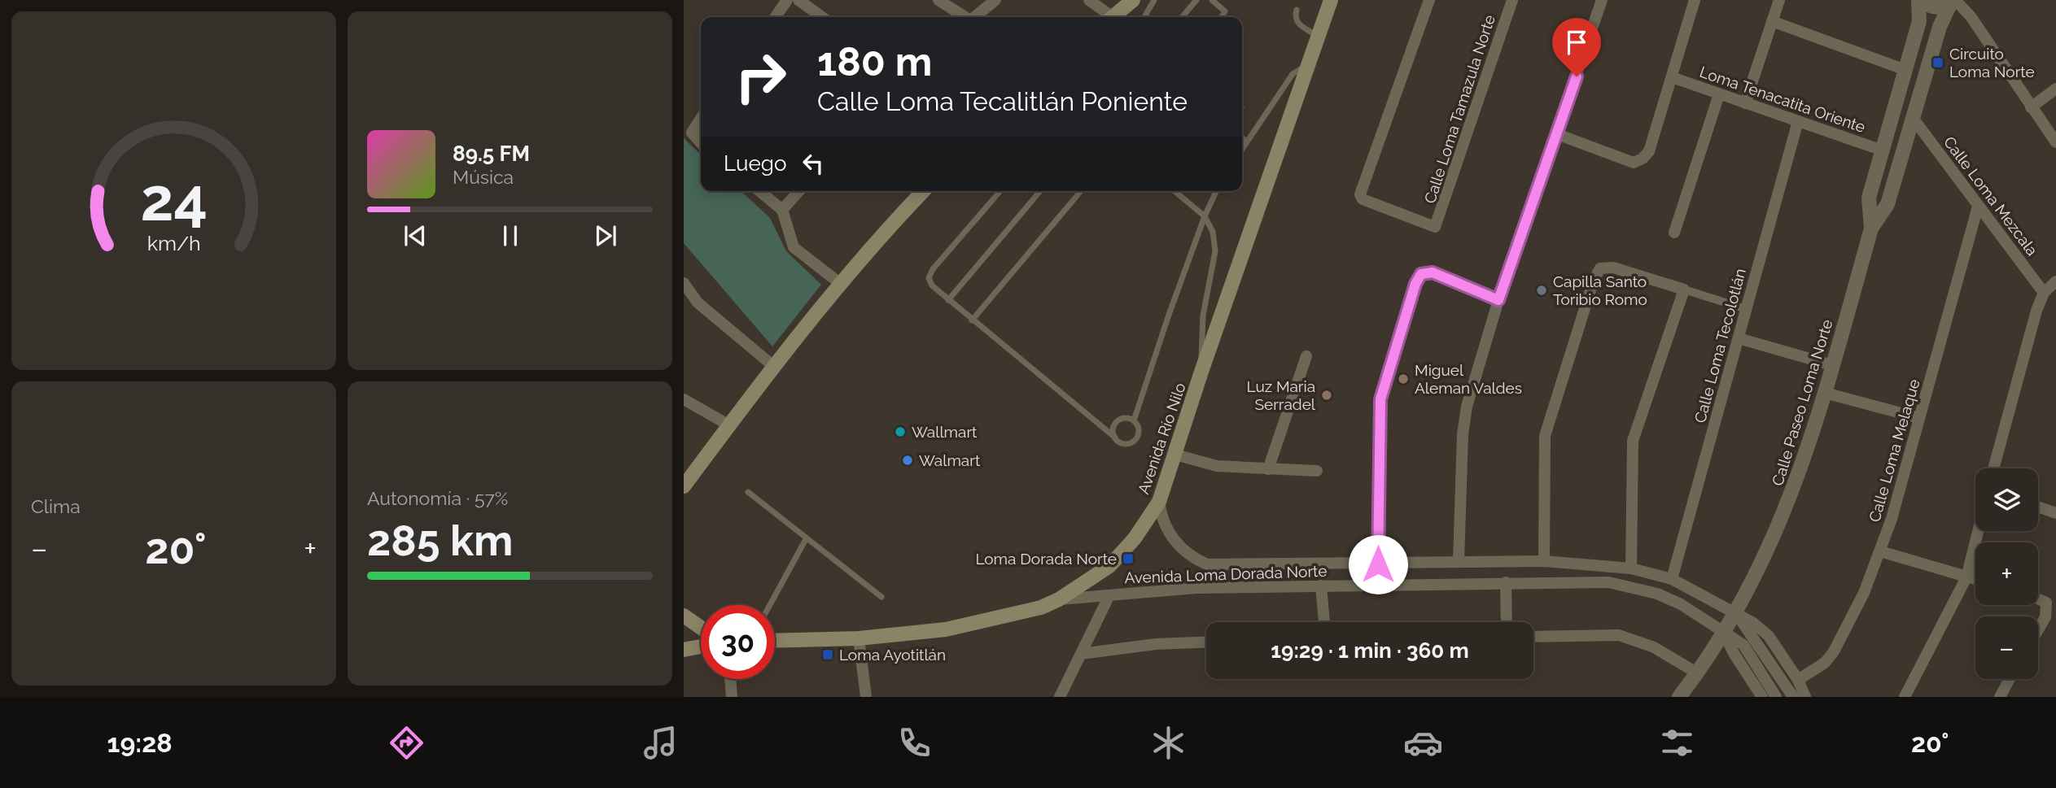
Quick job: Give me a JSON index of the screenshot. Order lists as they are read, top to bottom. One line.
{"streets":{"main road":["Avenida Río Nilo"],"street":["Loma Tenacatita Oriente","Calle Loma Tamazula Norte","Calle Loma Mezcala","Calle Loma Tecolotlán","Calle Paseo Loma Norte","Calle Loma Melaque","Avenida Loma Dorada Norte"]},"crossings":[["Loma Tenacatita Oriente","Calle Loma Tecolotlán"],["Loma Tenacatita Oriente","Calle Paseo Loma Norte"],["Calle Loma Mezcala","Calle Paseo Loma Norte"],["Calle Loma Mezcala","Calle Loma Melaque"],["Calle Loma Tecolotlán","Avenida Loma Dorada Norte"],["Calle Paseo Loma Norte","Avenida Loma Dorada Norte"],["Avenida Río Nilo","Avenida Loma Dorada Norte"],["Calle Loma Melaque","Avenida Loma Dorada Norte"]],"places":{"transit":["Circuito Loma Norte","Loma Dorada Norte","Loma Ayotitlán"],"other":["Capilla Santo Toribio Romo","Miguel Aleman Valdes","Luz Maria Serradel","Wallmart","Walmart"]},"page":{"turn":["180 m","Calle Loma Tecalitlán Poniente"],"song":["89.5 FM","Música"],"then":"Luego","tile":["Clima",["Autonomía · 57%","285 km"]],"map_buttons":["+","−"],"heat":["−","20°","+"],"limit":"30","trip":"19:29 · 1 min · 360 m","tabs":["19:28","20°"],"gauge":["24","km/h"]}}
